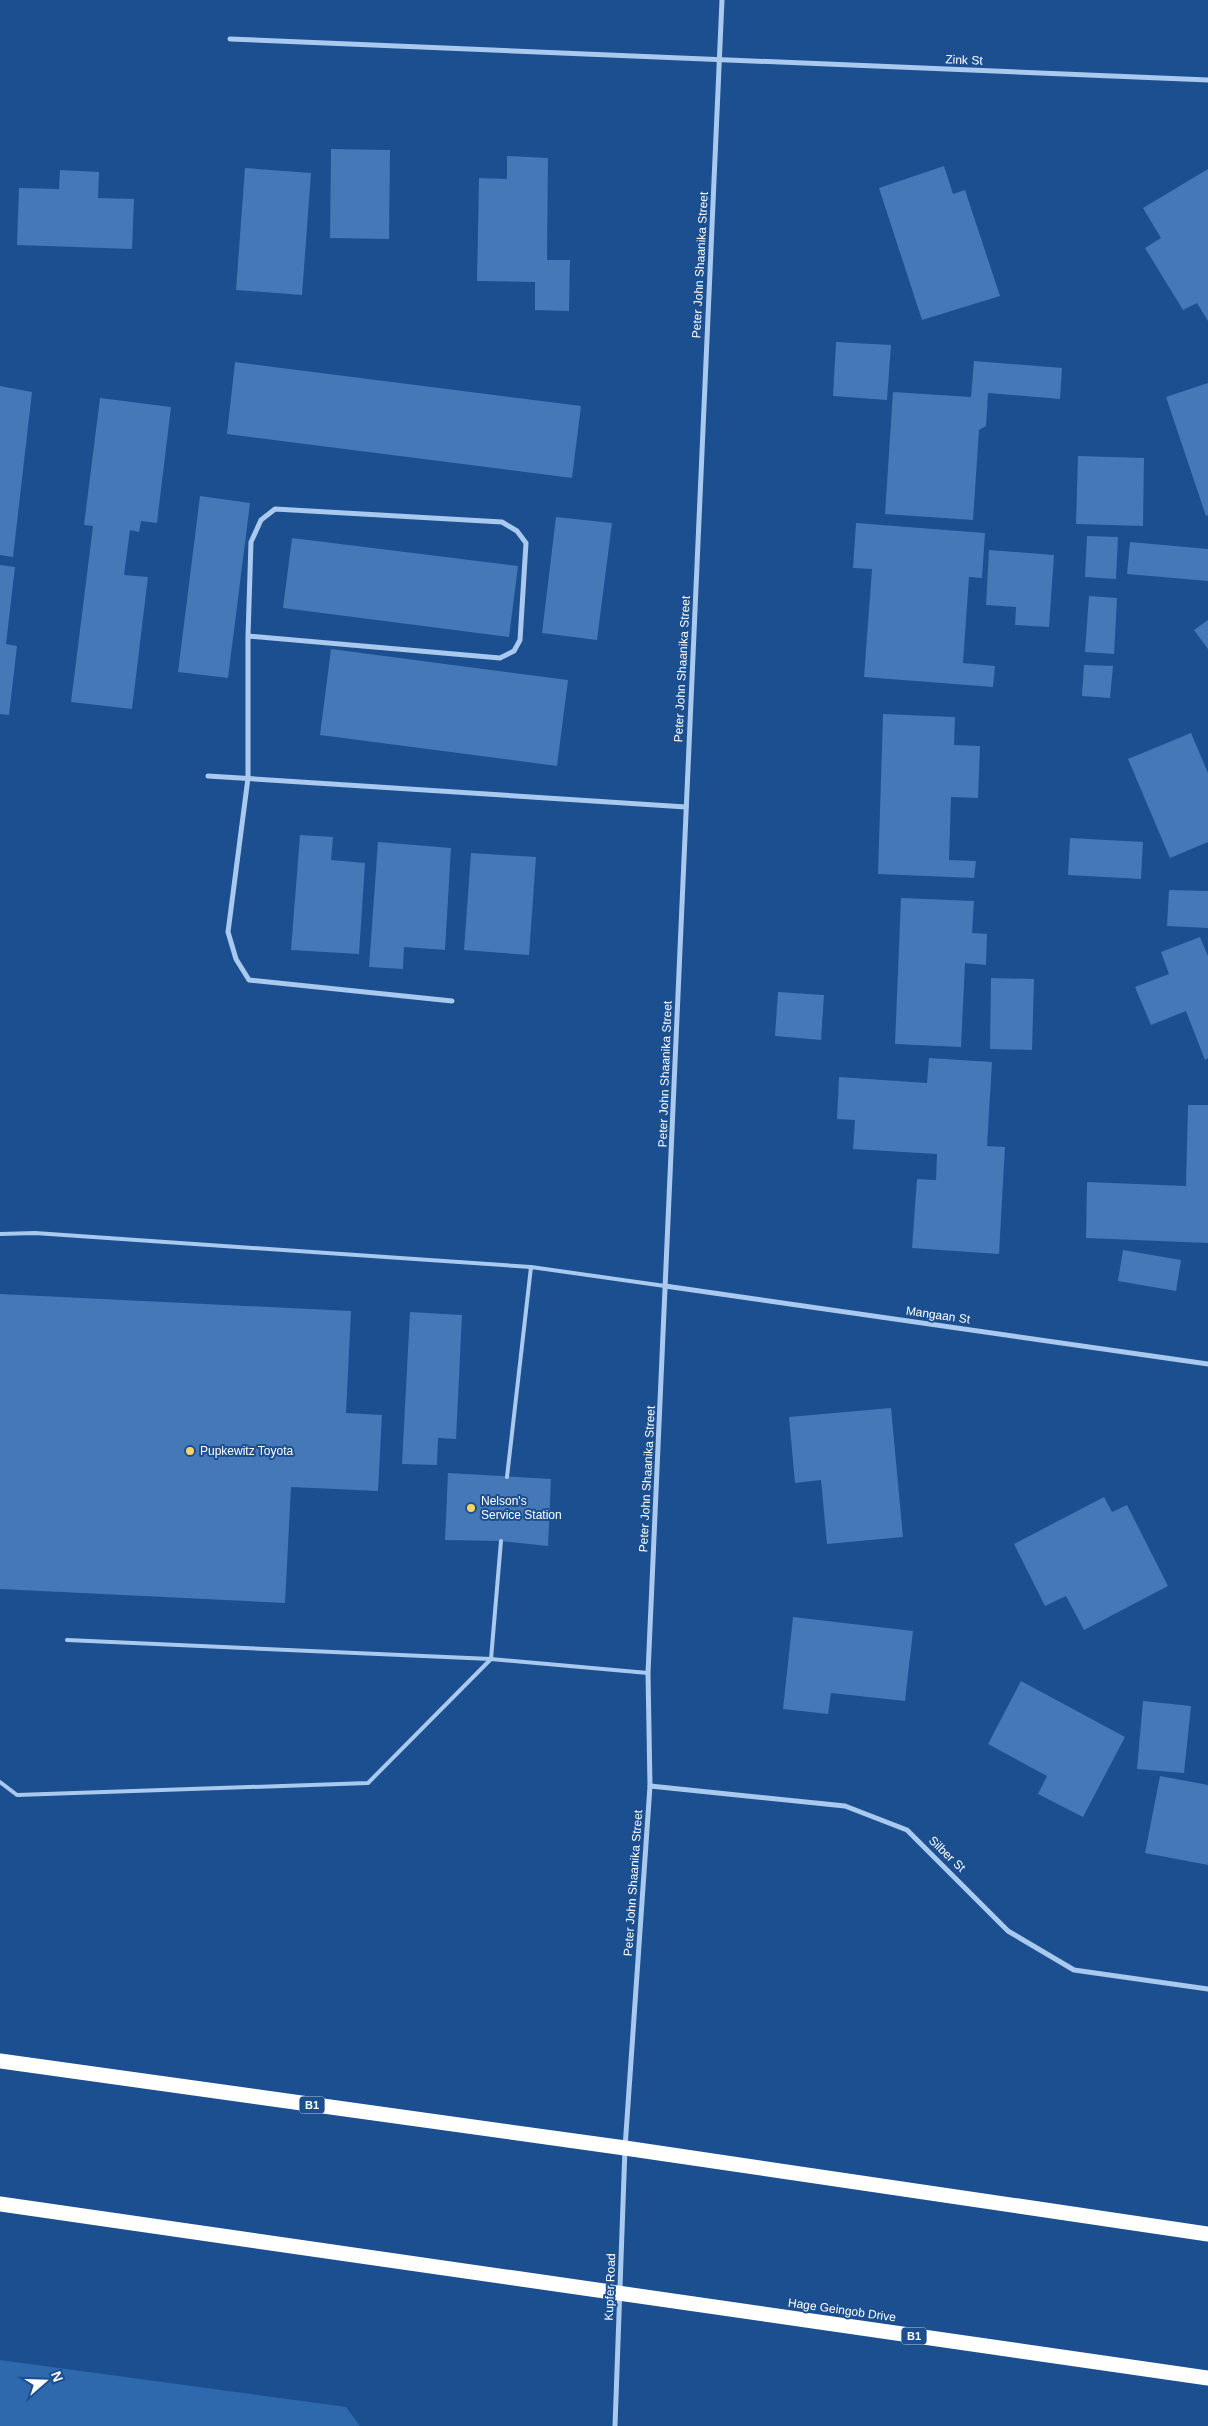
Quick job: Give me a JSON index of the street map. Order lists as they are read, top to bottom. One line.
{"streets":{"highway":["B1","Hage Geingob Drive"],"street":["Zink St","Peter John Shaanika Street","Mangaan St","Silber St","Kupfer Road"]},"crossings":[["Zink St","Peter John Shaanika Street"],["Peter John Shaanika Street","Mangaan St"],["Peter John Shaanika Street","Silber St"],["Peter John Shaanika Street","B1"],["Peter John Shaanika Street","Kupfer Road"],["B1","Kupfer Road"],["B1","Hage Geingob Drive"],["Kupfer Road","Hage Geingob Drive"]],"places":["Pupkewitz Toyota","Nelson's Service Station"],"north":"right"}
